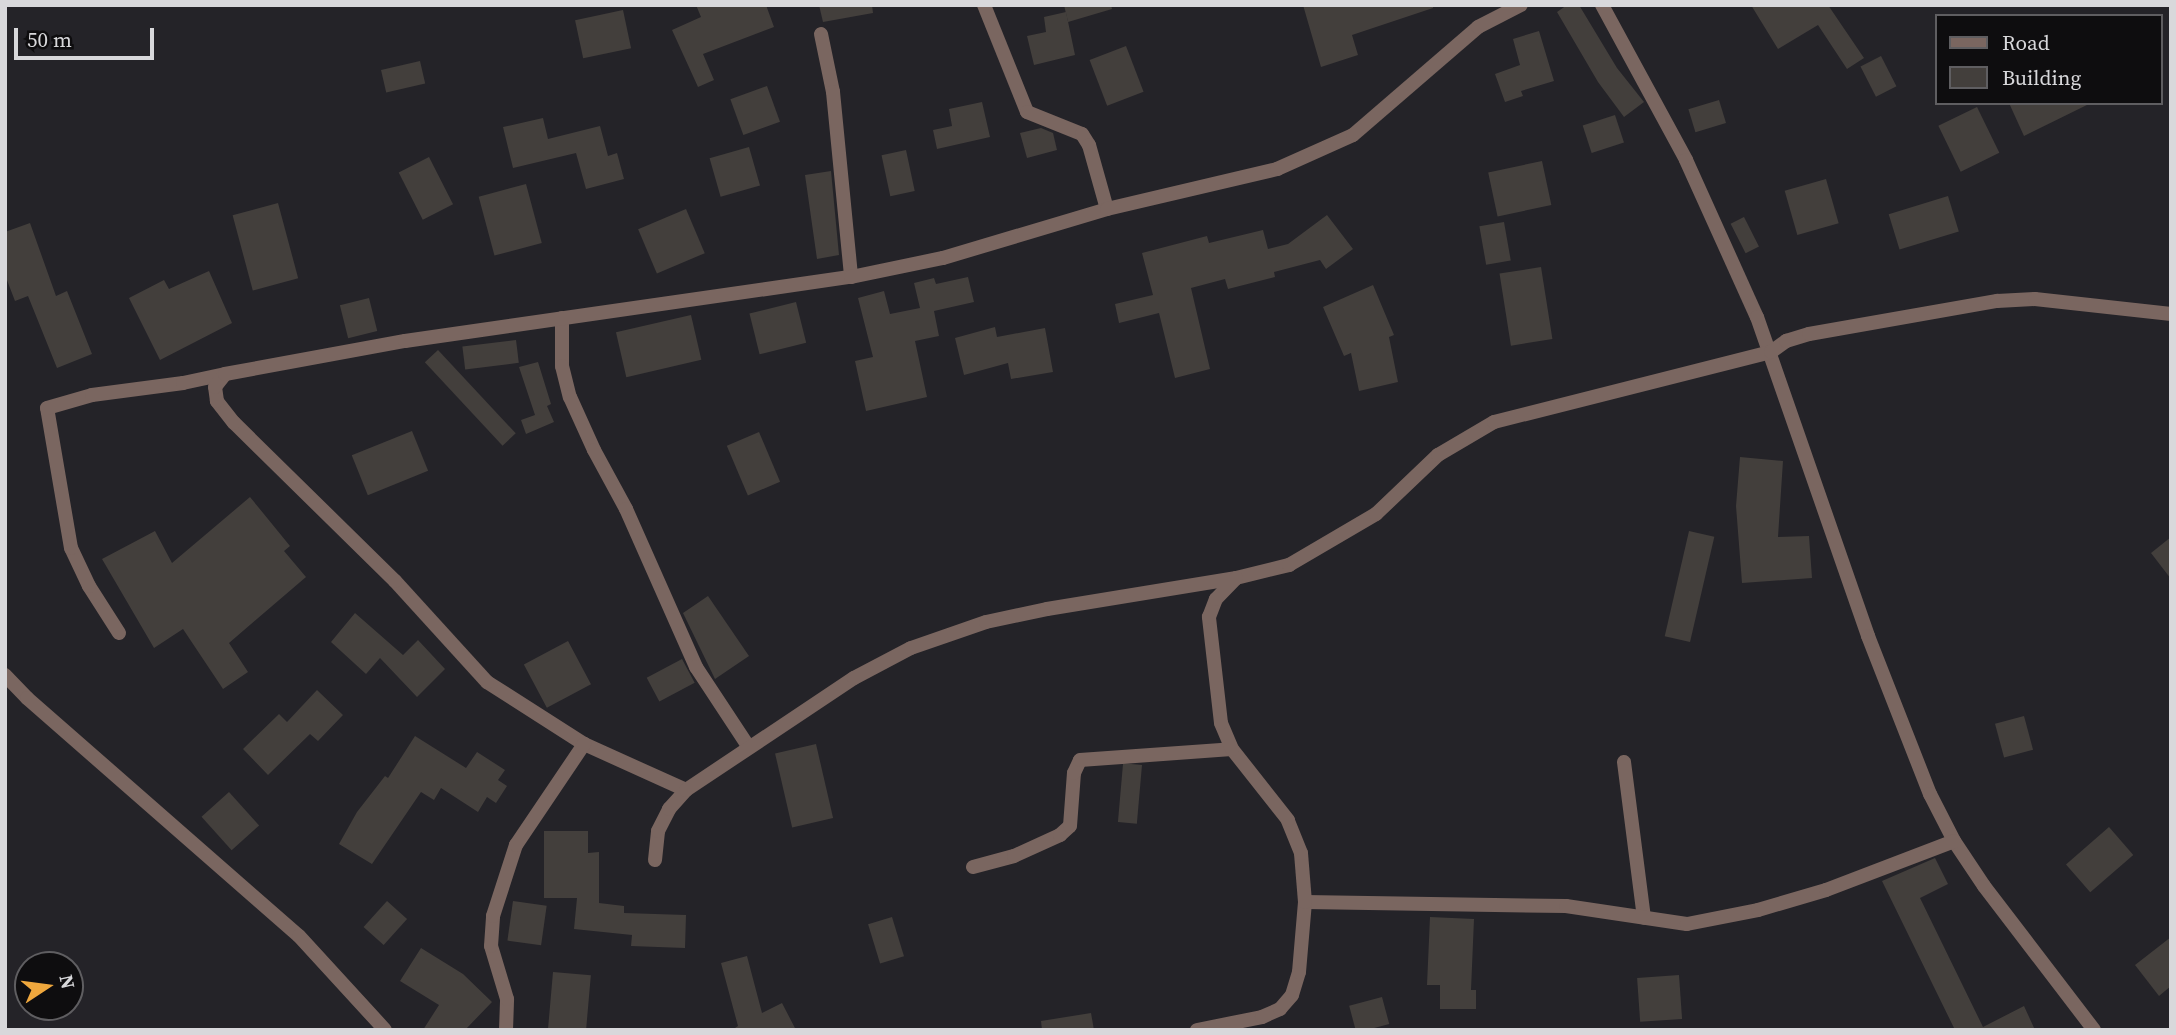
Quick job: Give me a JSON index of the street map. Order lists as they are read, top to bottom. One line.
{"legend":["Road","Building"],"scale_bar":"50 m","north":"right"}
